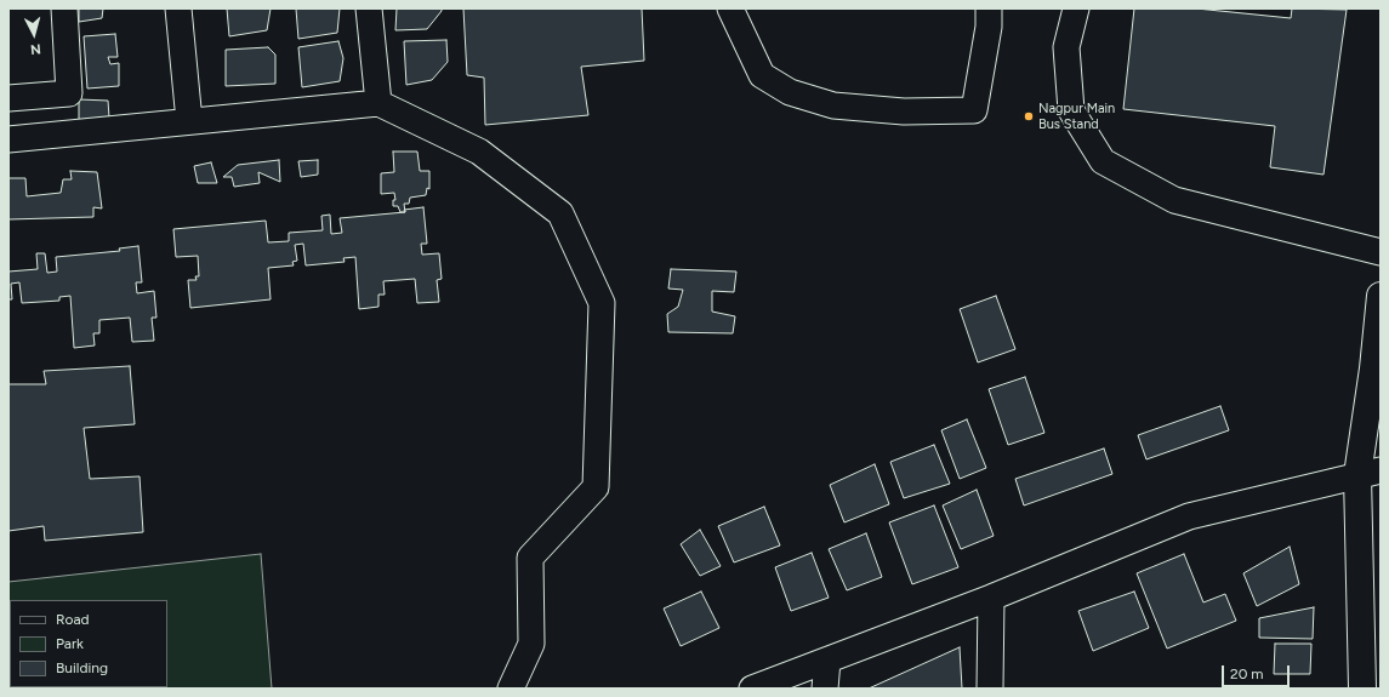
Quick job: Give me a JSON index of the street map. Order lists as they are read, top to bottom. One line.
{"places":["Nagpur Main Bus Stand"],"legend":["Road","Park","Building"],"scale_bar":"20 m","north":"bottom"}
